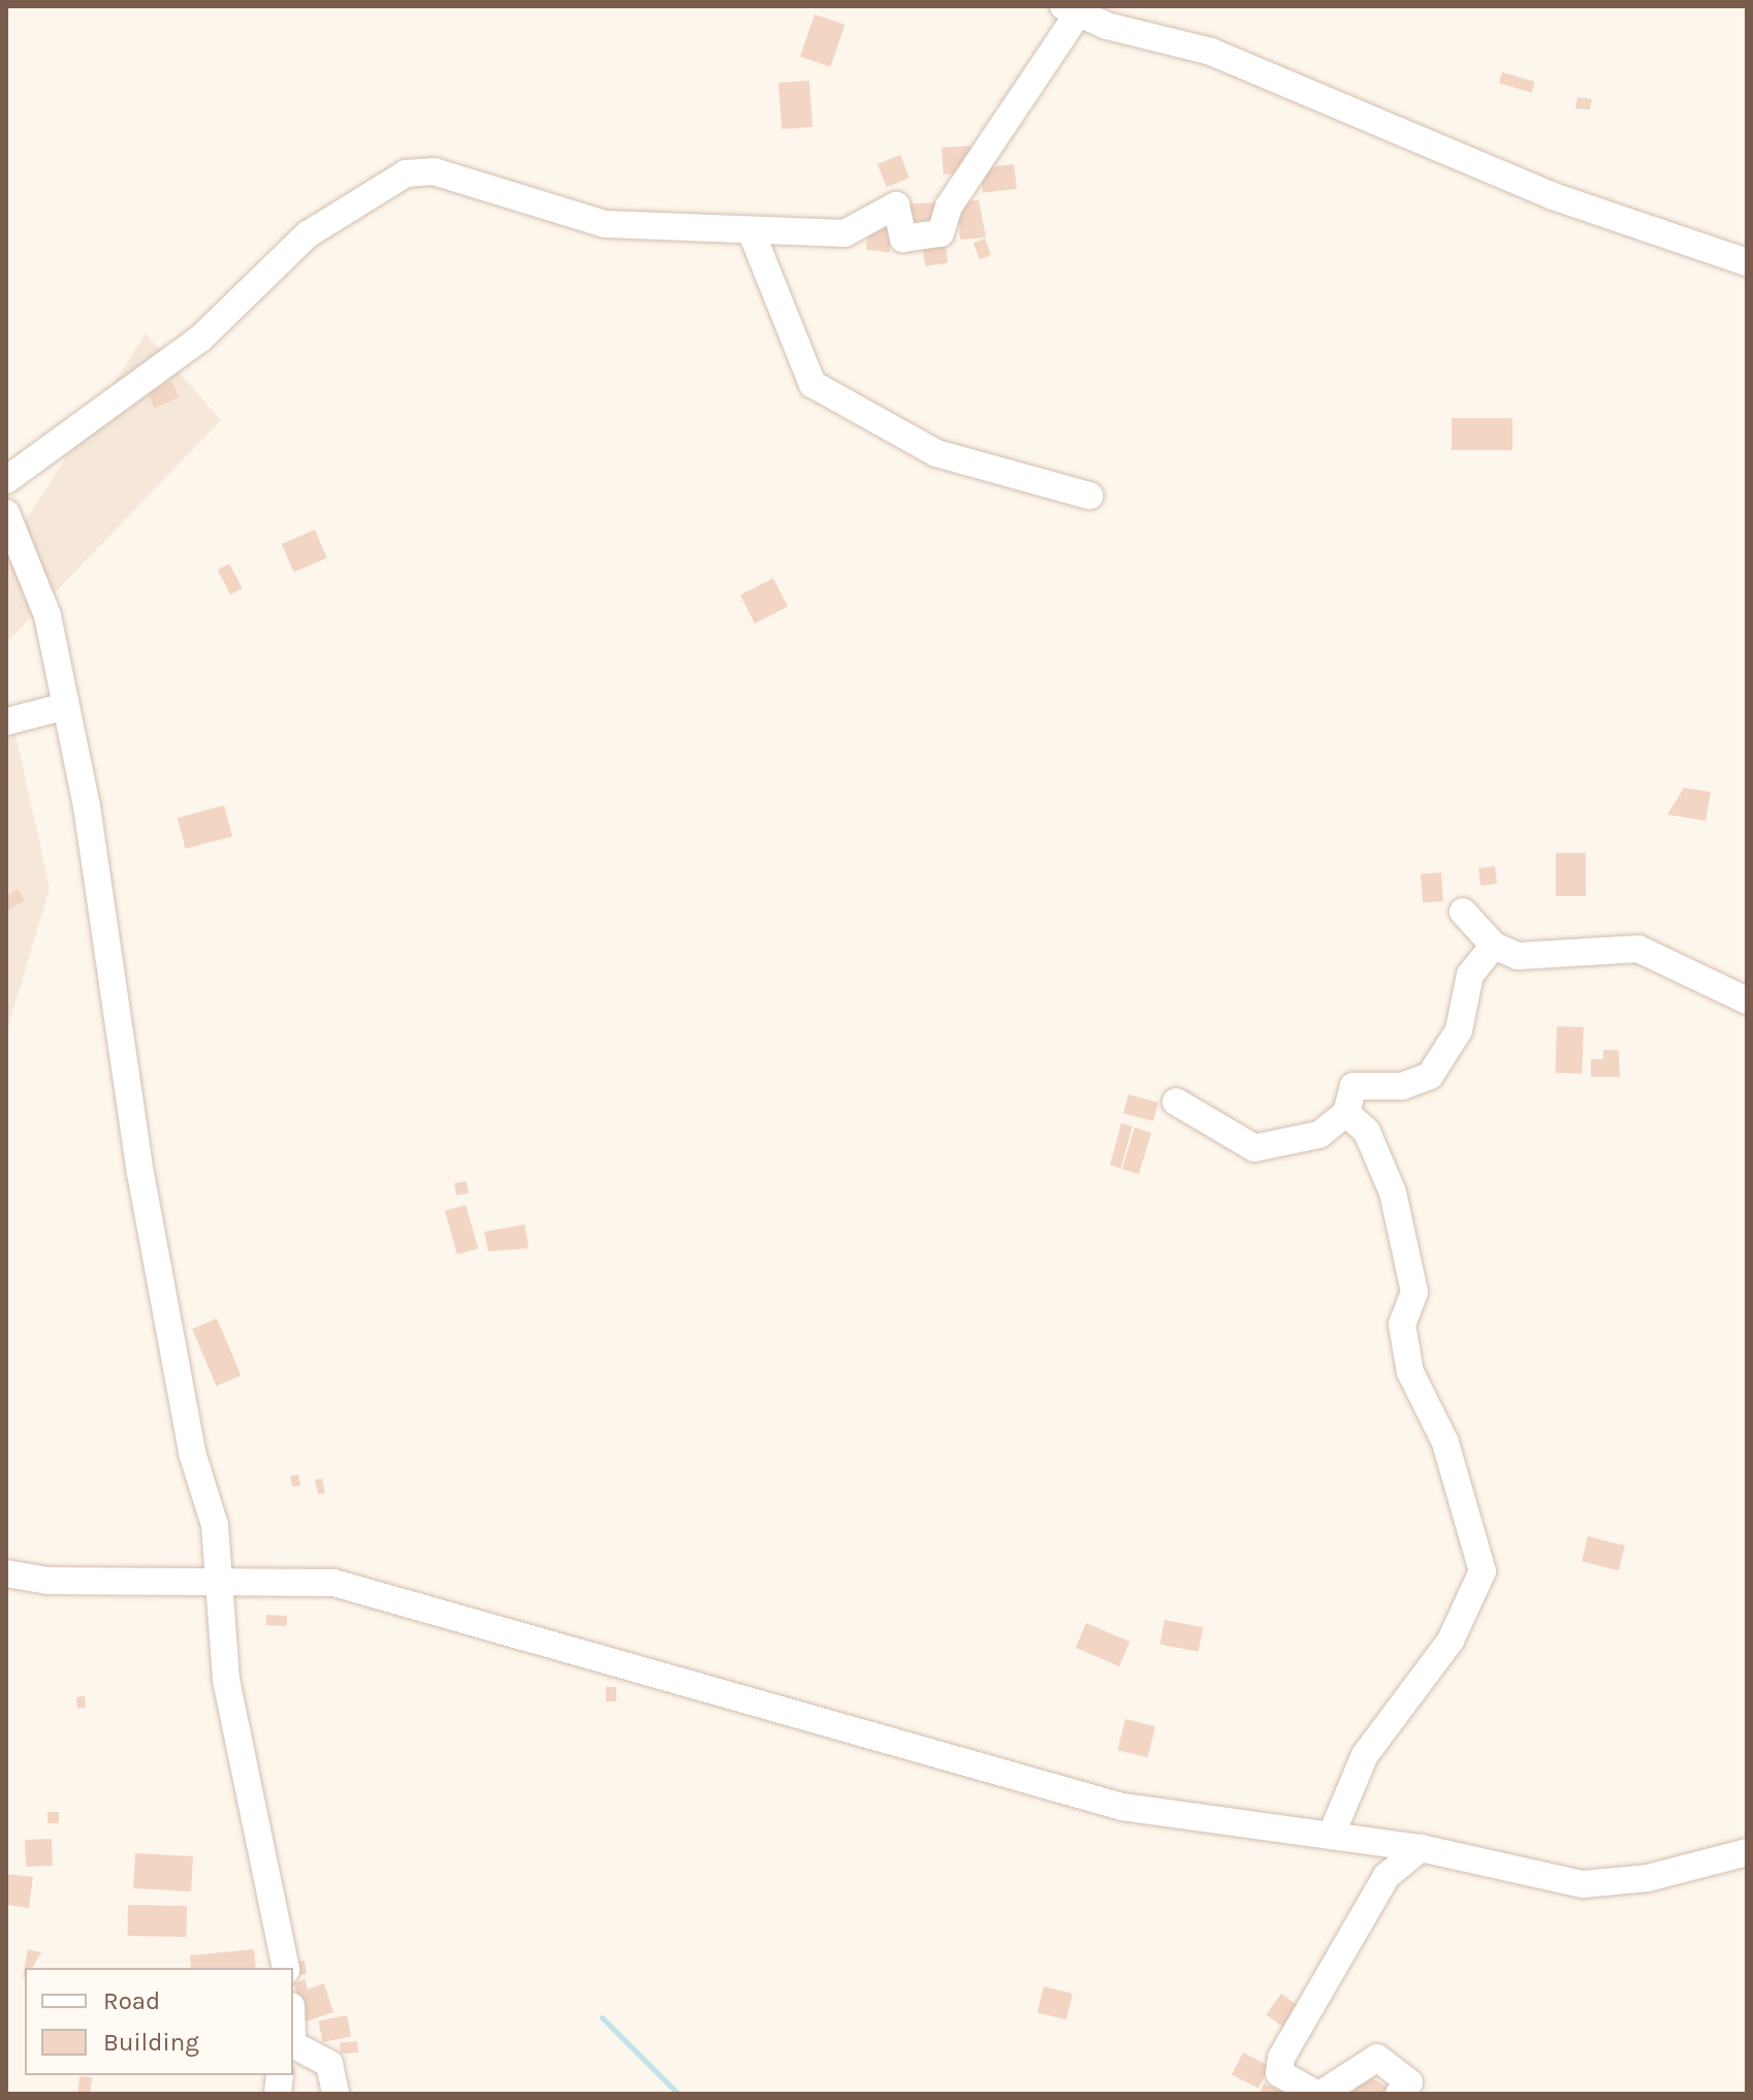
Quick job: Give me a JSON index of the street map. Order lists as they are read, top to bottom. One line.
{"legend":["Road","Building"]}
